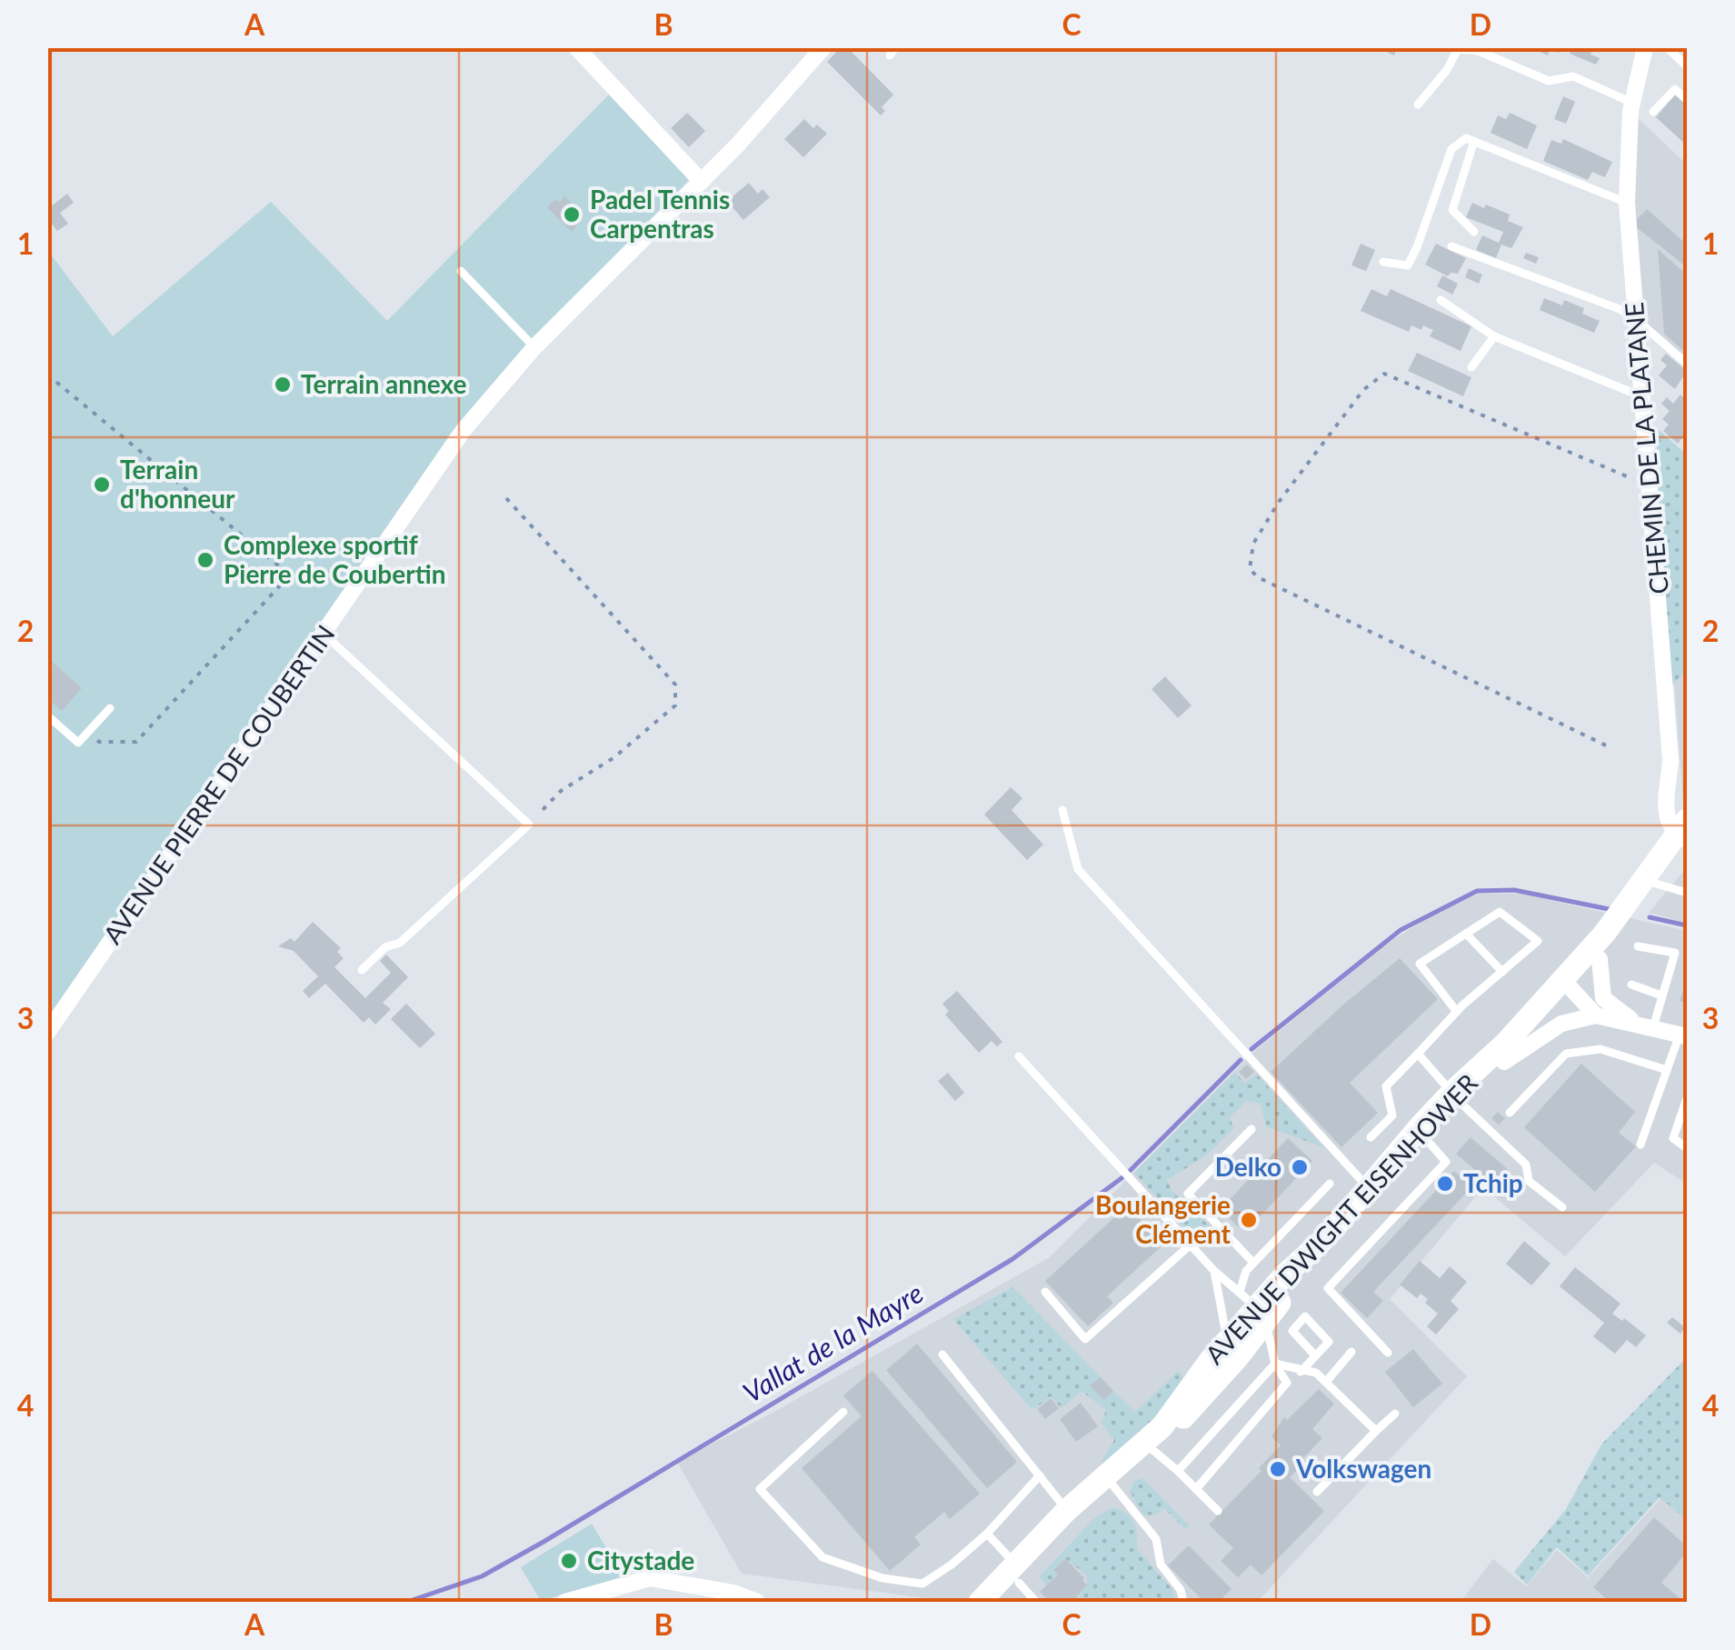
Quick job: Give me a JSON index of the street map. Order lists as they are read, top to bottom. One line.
{"streets":{"main road":["AVENUE DWIGHT EISENHOWER"],"street":["CHEMIN DE LA PLATANE","AVENUE PIERRE DE COUBERTIN"]},"crossings":[["CHEMIN DE LA PLATANE","AVENUE DWIGHT EISENHOWER"]],"water":["Vallat de la Mayre"],"places":["Padel Tennis Carpentras","Terrain annexe","Terrain d'honneur","Complexe sportif Pierre de Coubertin","Delko","Tchip","Boulangerie Clément","Volkswagen","Citystade"],"grid":{"columns":["A","B","C","D"],"rows":["1","2","3","4"]}}
